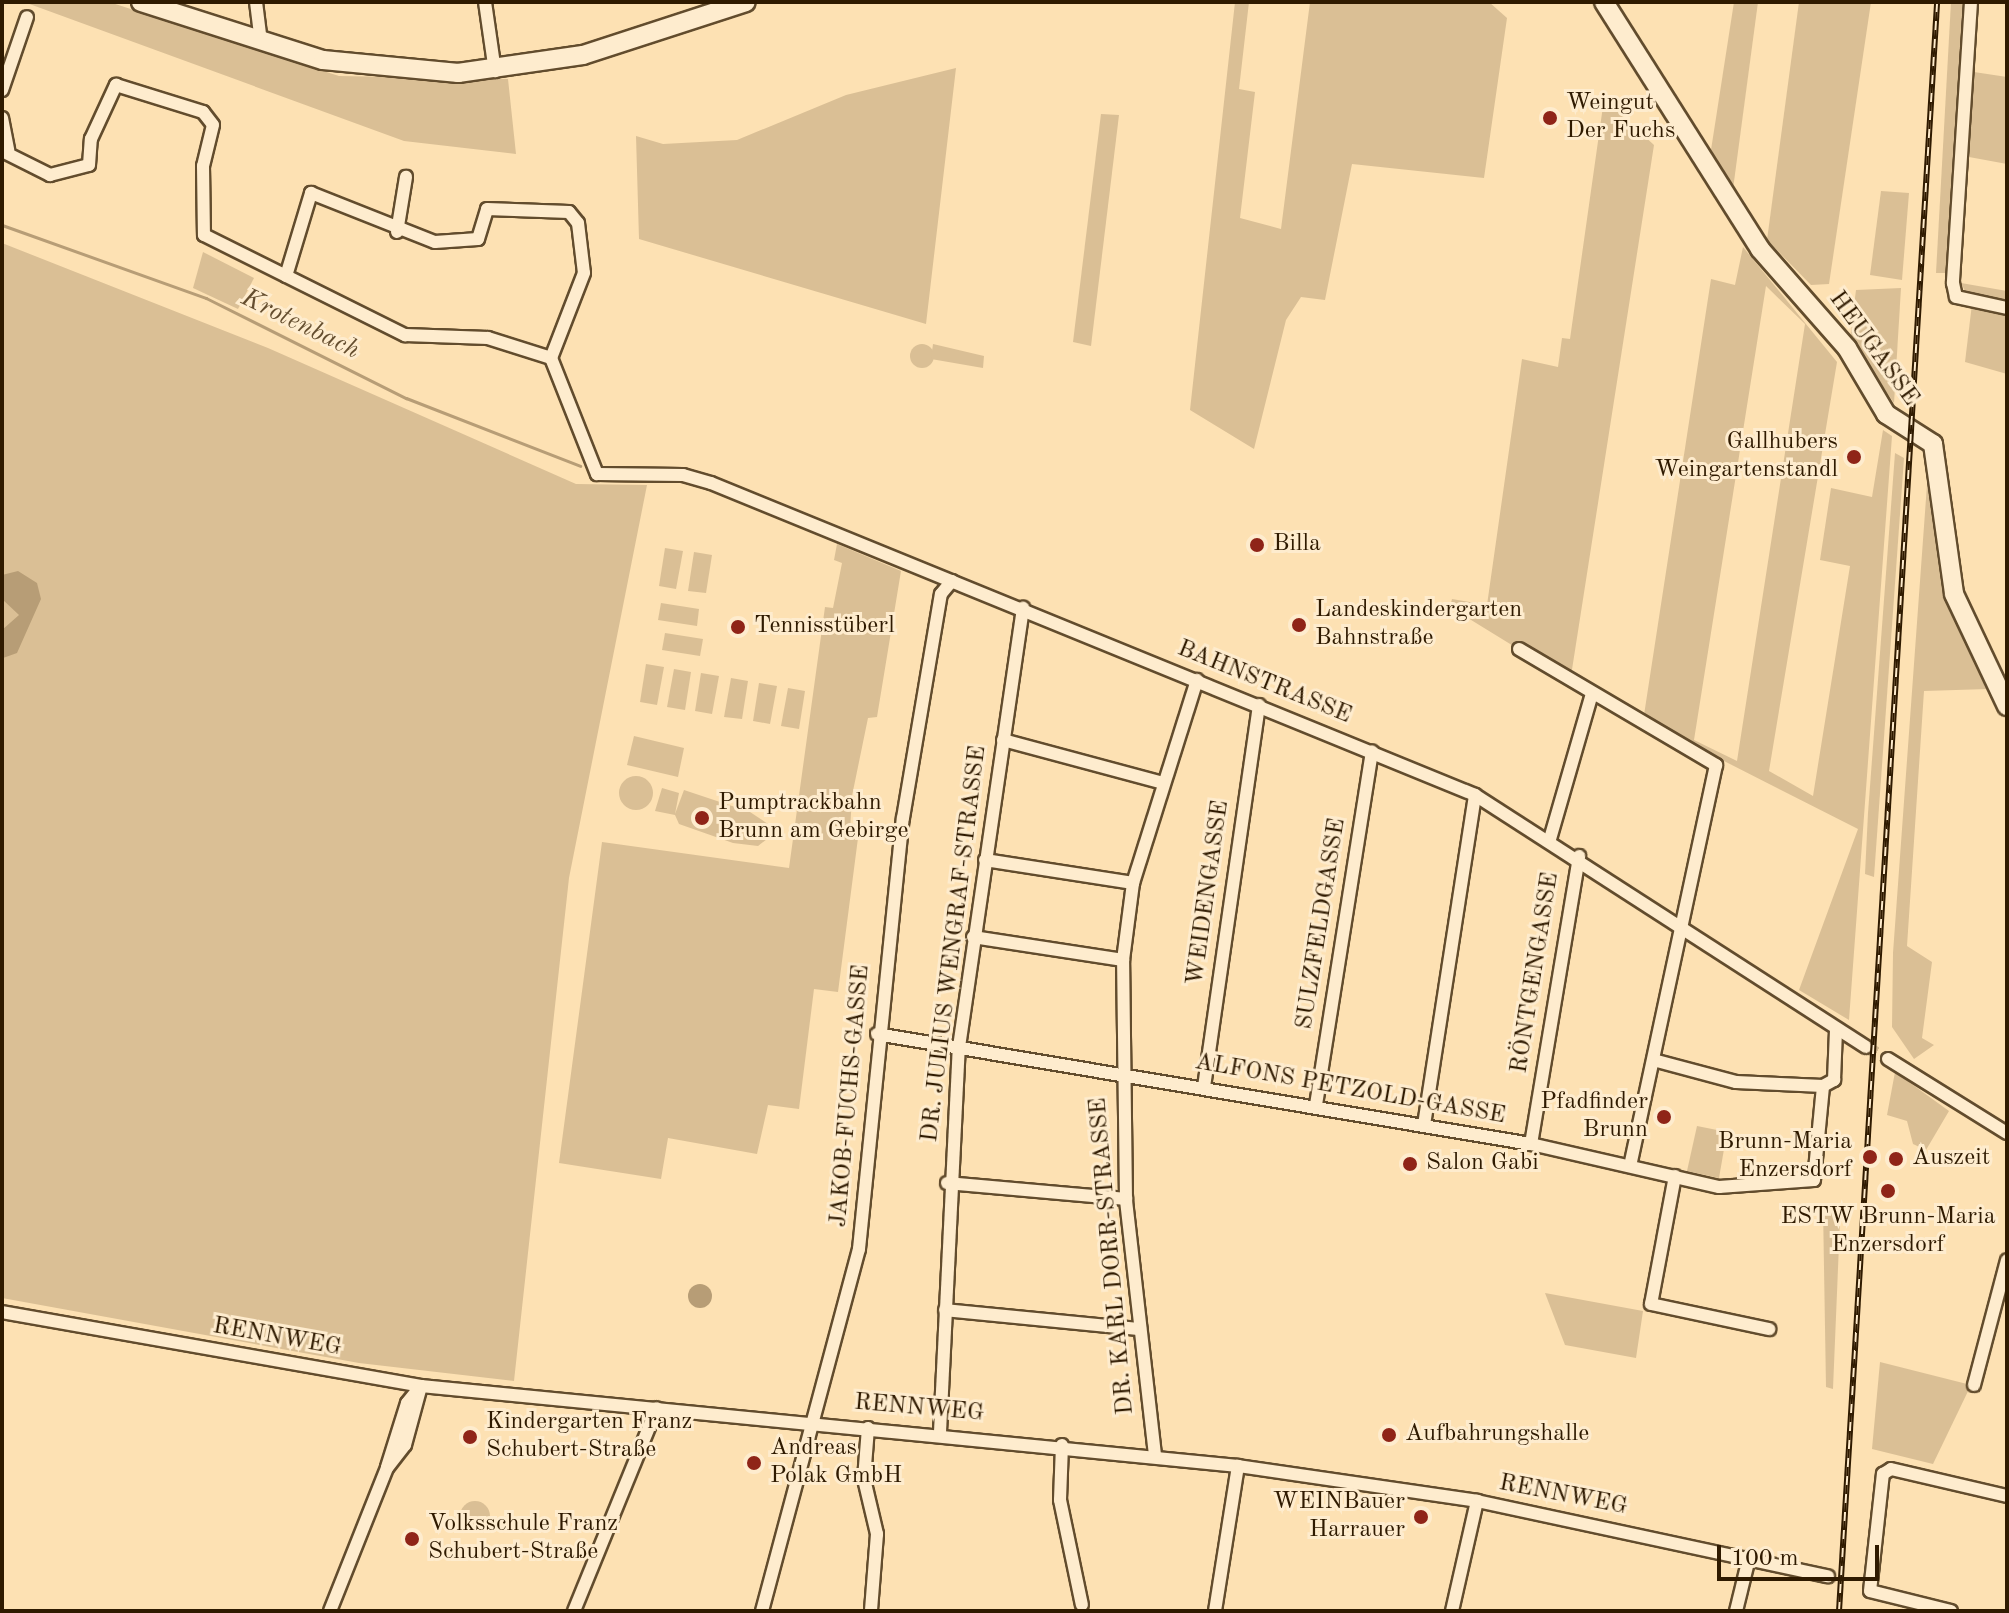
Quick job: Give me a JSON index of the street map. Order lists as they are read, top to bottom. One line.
{"streets":{"street":["HEUGASSE","BAHNSTRASSE","WEIDENGASSE","SULZFELDGASSE","DR. JULIUS WENGRAF-STRASSE","RÖNTGENGASSE","ALFONS PETZOLD-GASSE","JAKOB-FUCHS-GASSE","DR. KARL DORR-STRASSE","RENNWEG"]},"crossings":[["BAHNSTRASSE","WEIDENGASSE"],["BAHNSTRASSE","SULZFELDGASSE"],["BAHNSTRASSE","DR. JULIUS WENGRAF-STRASSE"],["BAHNSTRASSE","RÖNTGENGASSE"],["BAHNSTRASSE","JAKOB-FUCHS-GASSE"],["BAHNSTRASSE","DR. KARL DORR-STRASSE"],["WEIDENGASSE","ALFONS PETZOLD-GASSE"],["SULZFELDGASSE","ALFONS PETZOLD-GASSE"],["DR. JULIUS WENGRAF-STRASSE","ALFONS PETZOLD-GASSE"],["DR. JULIUS WENGRAF-STRASSE","RENNWEG"],["RÖNTGENGASSE","ALFONS PETZOLD-GASSE"],["ALFONS PETZOLD-GASSE","JAKOB-FUCHS-GASSE"],["ALFONS PETZOLD-GASSE","DR. KARL DORR-STRASSE"],["JAKOB-FUCHS-GASSE","RENNWEG"],["DR. KARL DORR-STRASSE","RENNWEG"]],"water":["Krotenbach"],"places":["Weingut Der Fuchs","Gallhubers Weingartenstandl","Billa","Landeskindergarten Bahnstraße","Tennisstüberl","Pumptrackbahn Brunn am Gebirge","Pfadfinder Brunn","Brunn-Maria Enzersdorf","Auszeit","Salon Gabi","ESTW Brunn-Maria Enzersdorf","Aufbahrungshalle","Kindergarten Franz Schubert-Straße","Andreas Polak GmbH","WEINBauer Harrauer","Volksschule Franz Schubert-Straße"],"scale_bar":"100 m"}
